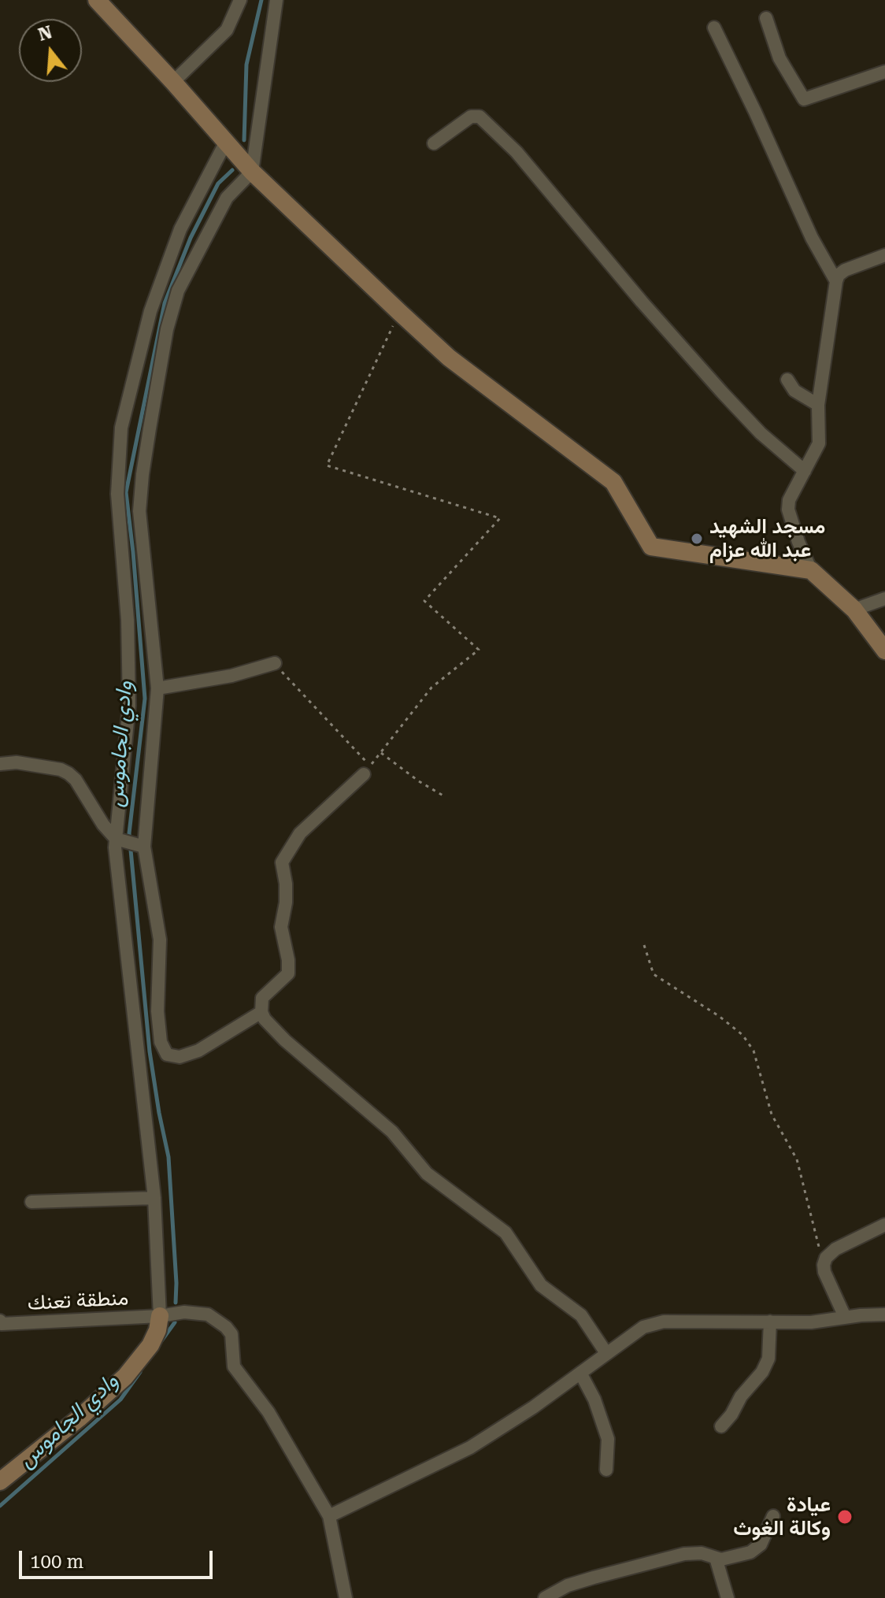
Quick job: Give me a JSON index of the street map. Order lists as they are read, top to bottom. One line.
{"streets":{"street":["منطقة تعنك"]},"water":["وادي الجاموس"],"places":["مسجد الشهيد عبد الله عزام","عيادة وكالة الغوث"],"scale_bar":"100 m","north":"top"}
